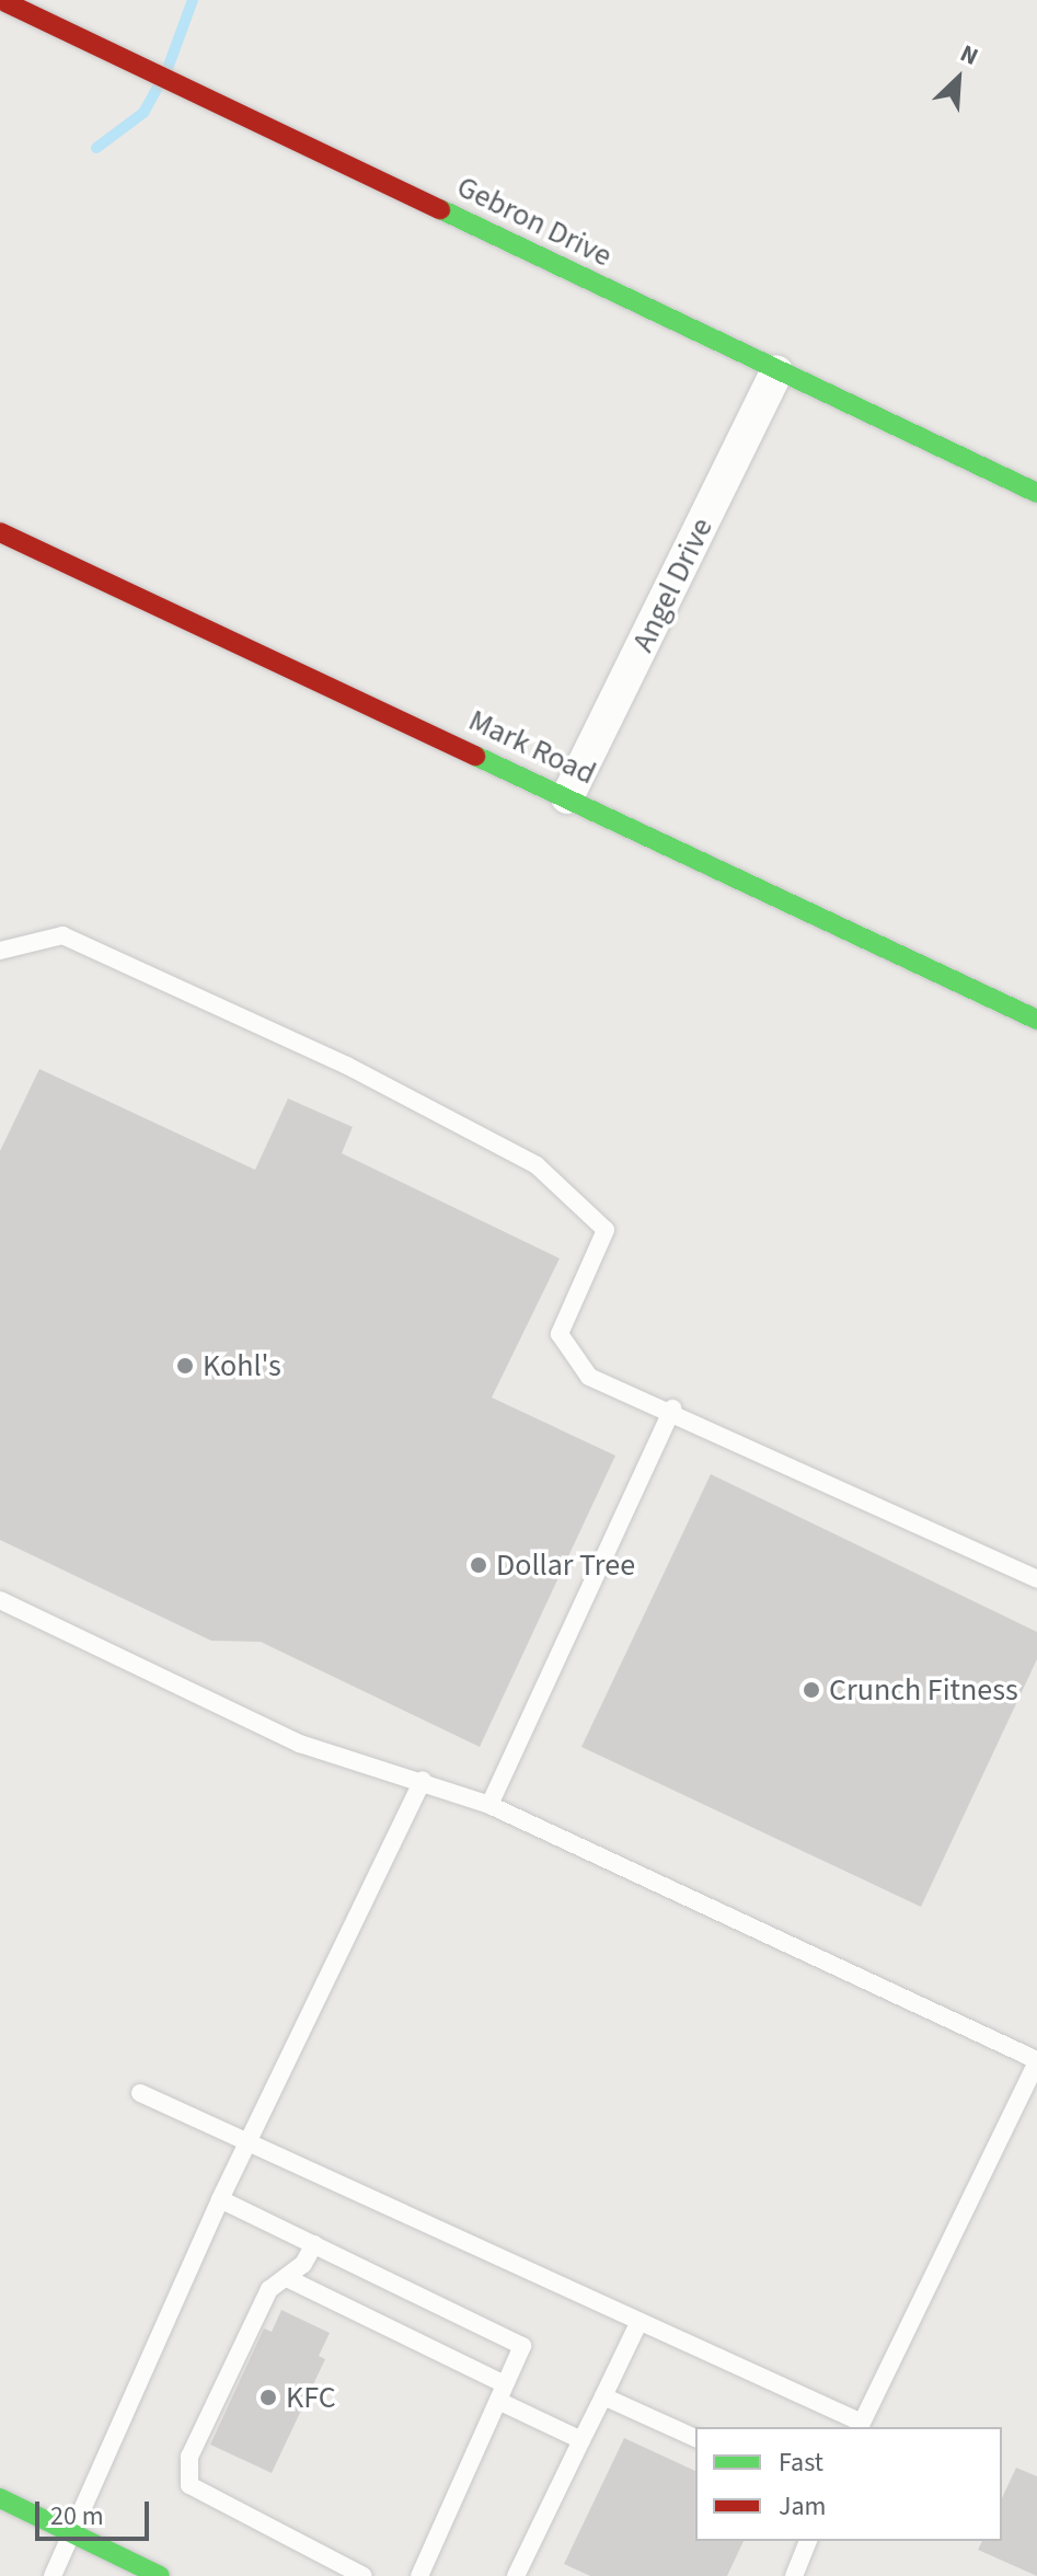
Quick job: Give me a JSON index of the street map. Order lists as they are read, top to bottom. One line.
{"streets":{"street":["Gebron Drive","Angel Drive","Mark Road"]},"crossings":[["Gebron Drive","Angel Drive"],["Angel Drive","Mark Road"]],"places":["Kohl's","Dollar Tree","Crunch Fitness","KFC"],"legend":["Fast","Jam"],"scale_bar":"20 m","north":"top right"}
